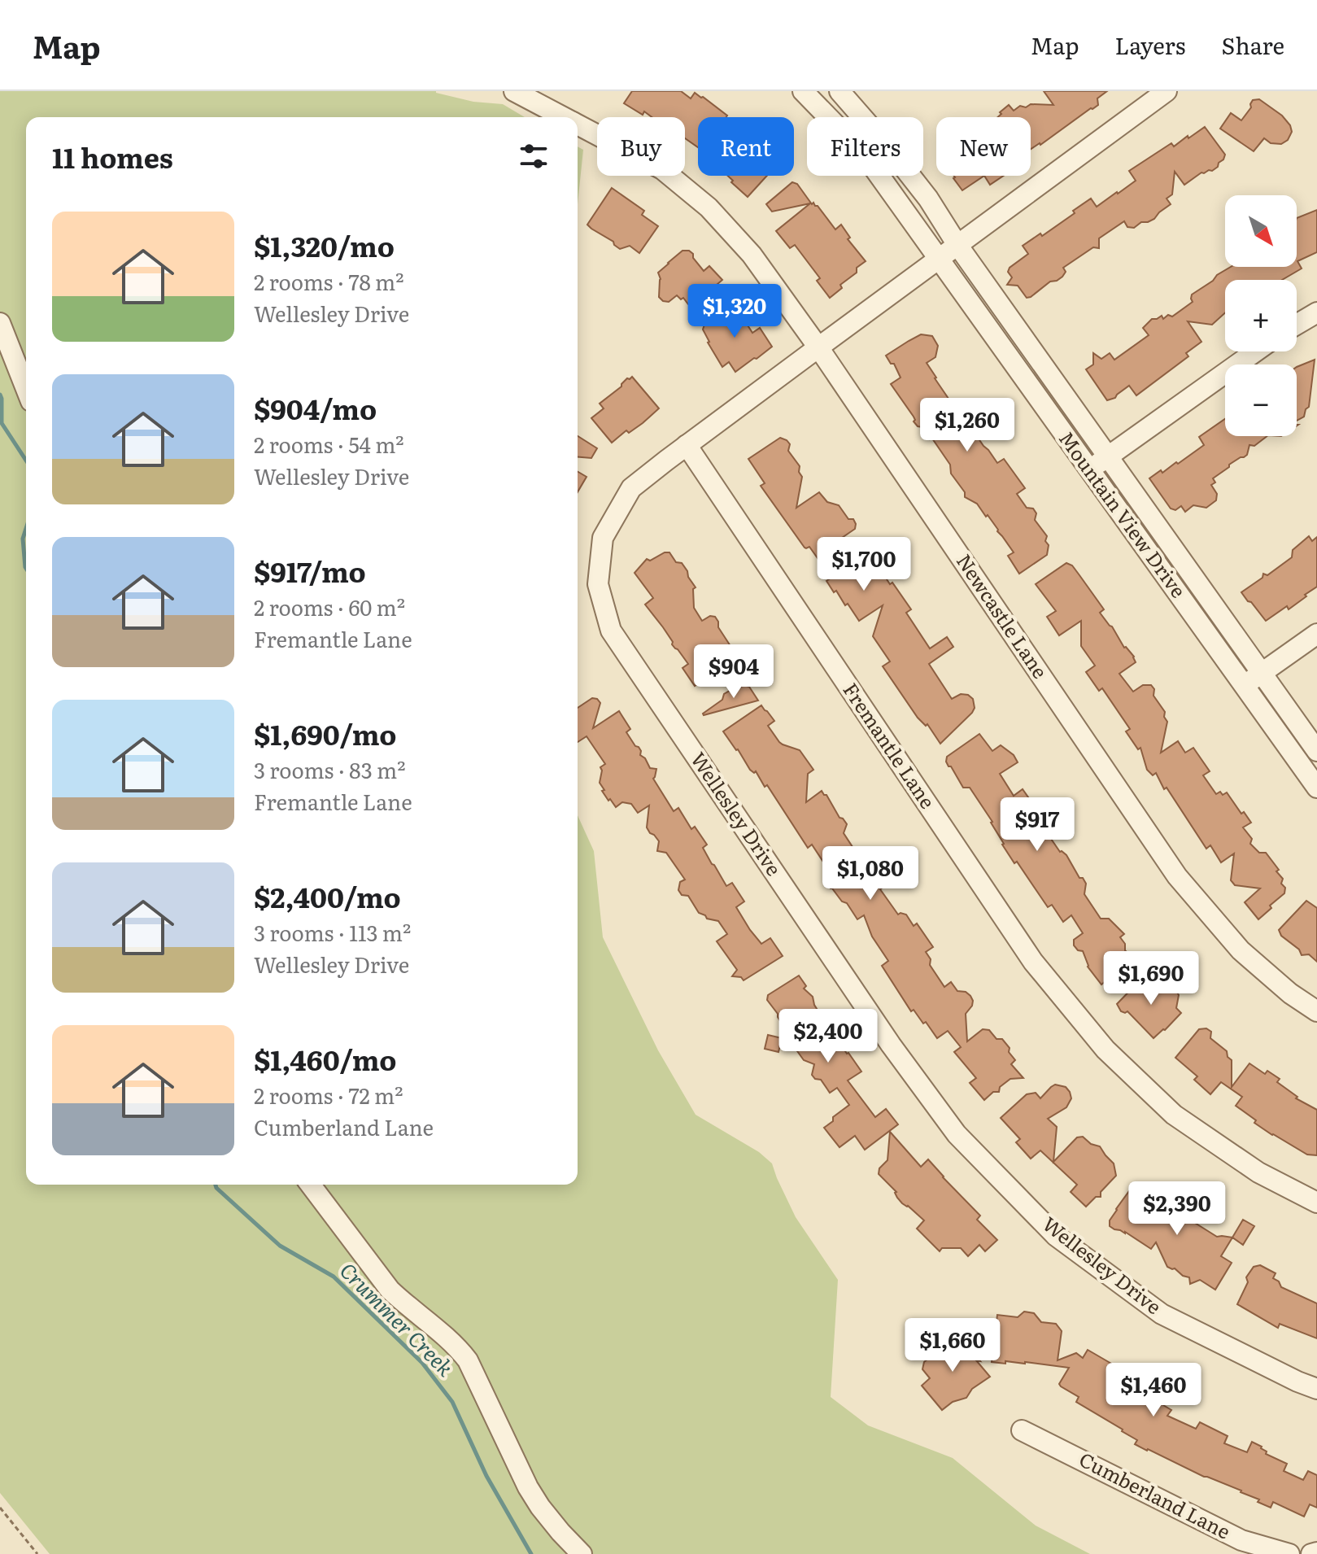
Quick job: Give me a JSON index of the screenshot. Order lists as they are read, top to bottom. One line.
{"streets":{"street":["Mountain View Drive","Newcastle Lane","Fremantle Lane","Wellesley Drive","Cumberland Lane"]},"crossings":[["Mountain View Drive","Wellesley Drive"],["Newcastle Lane","Wellesley Drive"],["Fremantle Lane","Wellesley Drive"]],"water":["Crummer Creek"],"north":"bottom right","page":{"header":"Map","nav":["Map","Layers","Share"],"chip":["Buy","Rent","Filters","New"],"heading":"11 homes","map_buttons":["+","−"],"list":[{"name":"$1,320/mo","note":"2 rooms · 78 m² · Wellesley Drive"},{"name":"$904/mo","note":"2 rooms · 54 m² · Wellesley Drive"},{"name":"$917/mo","note":"2 rooms · 60 m² · Fremantle Lane"},{"name":"$1,690/mo","note":"3 rooms · 83 m² · Fremantle Lane"},{"name":"$2,400/mo","note":"3 rooms · 113 m² · Wellesley Drive"},{"name":"$1,460/mo","note":"2 rooms · 72 m² · Cumberland Lane"}],"price":["$1,320","$1,260","$1,700","$904","$917","$1,080","$1,690","$2,400","$2,390","$1,660","$1,460"]}}
